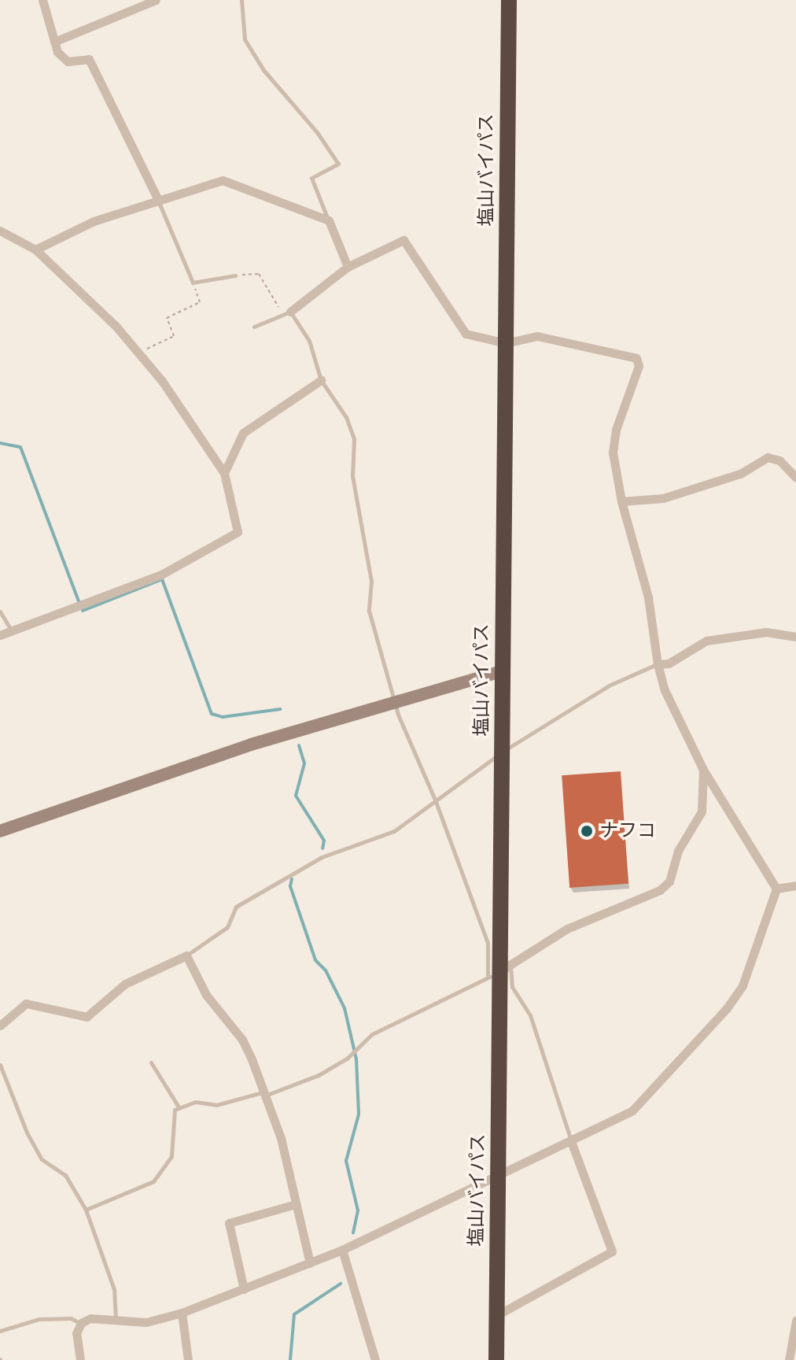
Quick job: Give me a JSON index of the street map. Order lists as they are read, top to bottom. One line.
{"streets":{"highway":["塩山バイパス"]},"places":["ナフコ"]}
